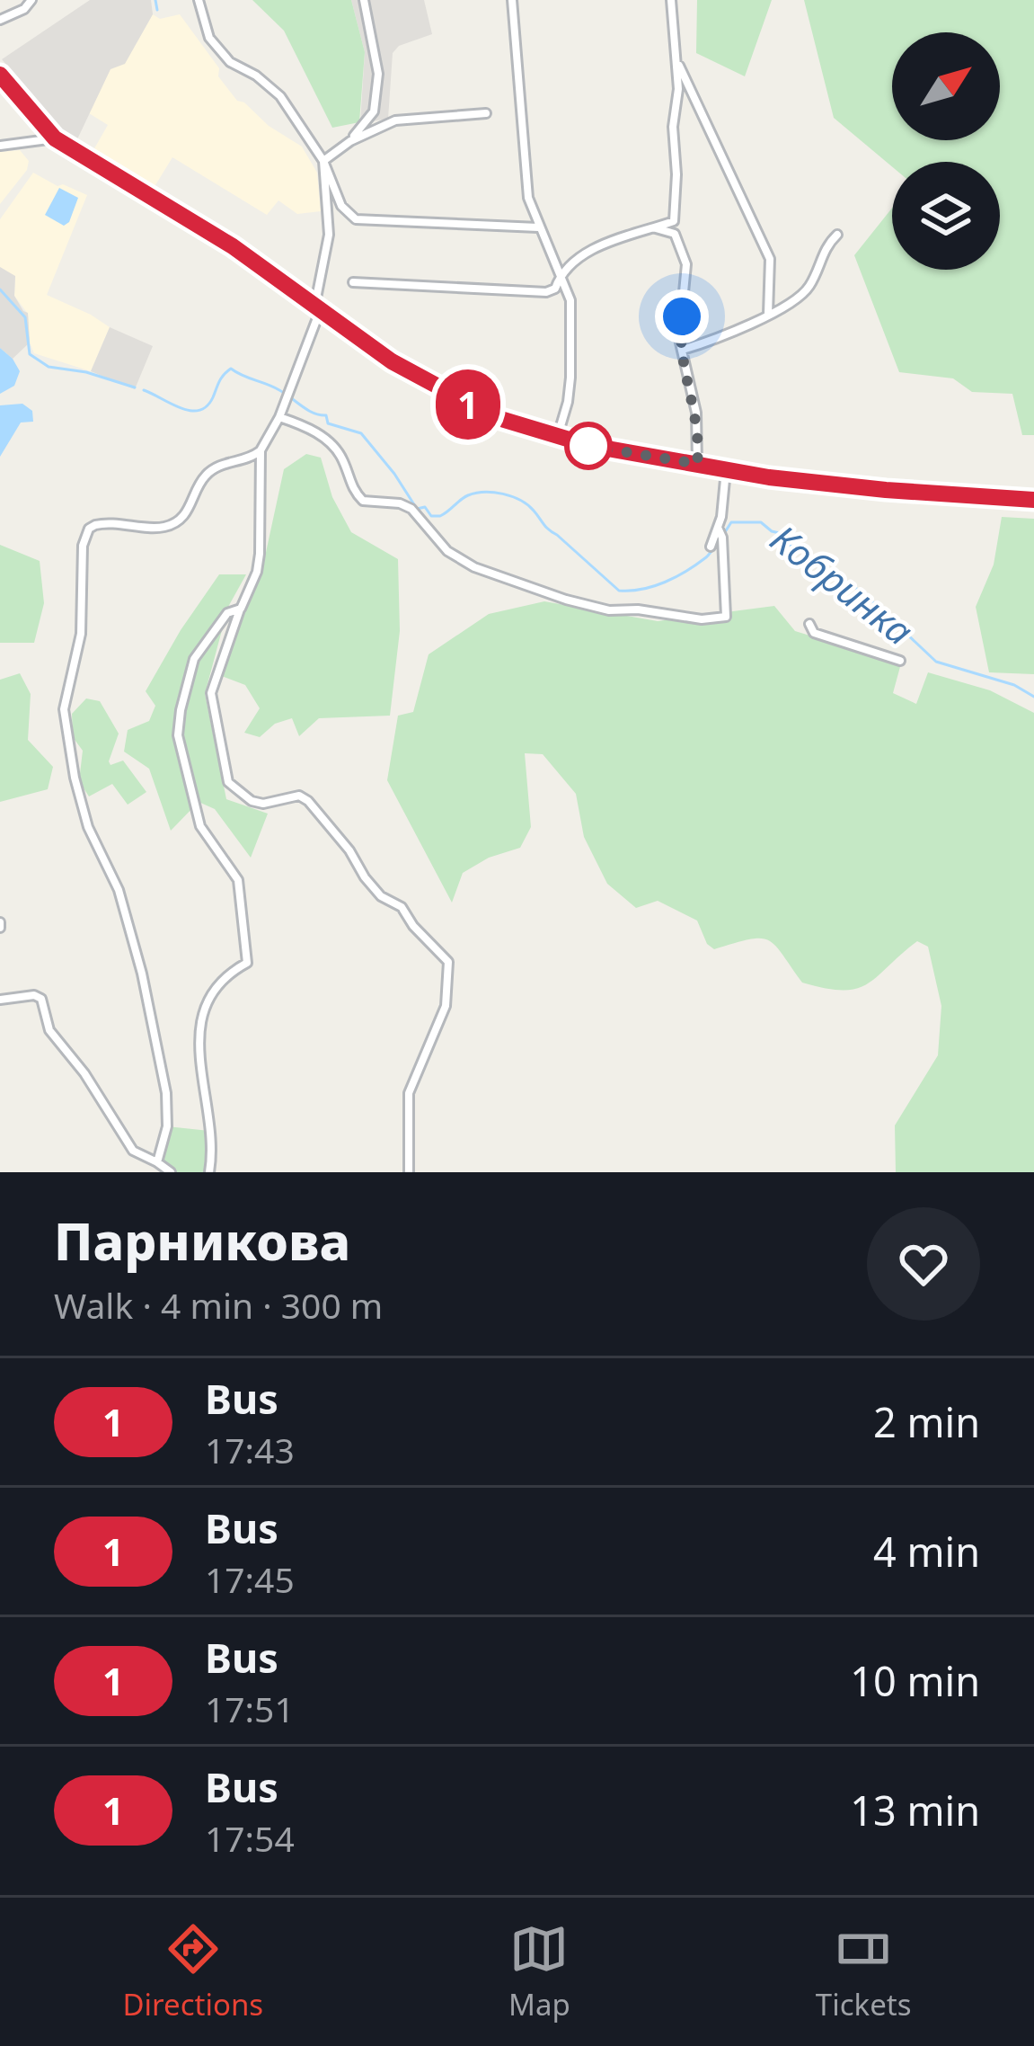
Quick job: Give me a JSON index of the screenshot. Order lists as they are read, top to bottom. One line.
{"water":["Кобринка"],"lines":["bus line 1"],"north":"top right","page":{"on_map":"1","heading":["Парникова","Walk · 4 min · 300 m"],"list":[{"mark":"1","name":"Bus","note":"17:43","value":"2 min"},{"mark":"1","name":"Bus","note":"17:45","value":"4 min"},{"mark":"1","name":"Bus","note":"17:51","value":"10 min"},{"mark":"1","name":"Bus","note":"17:54","value":"13 min"}],"tabs":["Directions","Map","Tickets"]}}
